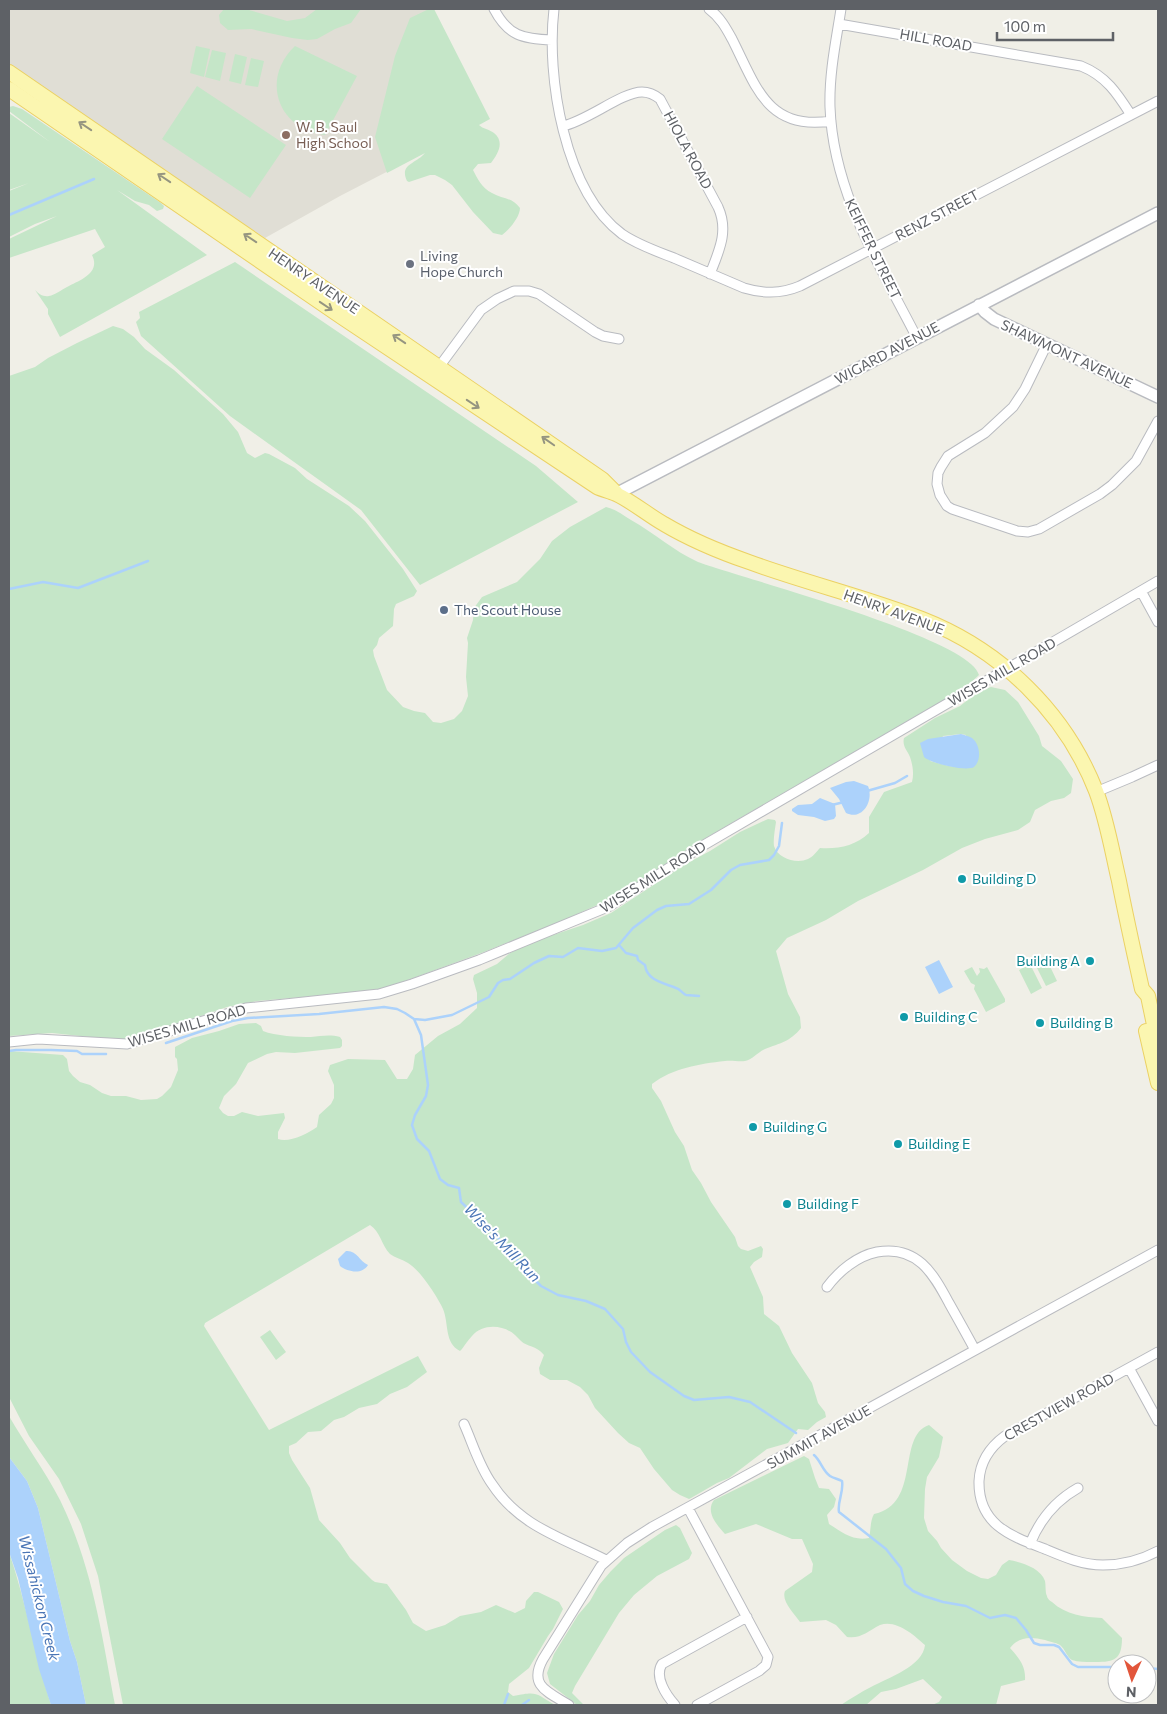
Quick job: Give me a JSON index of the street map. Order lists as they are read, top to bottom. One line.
{"streets":{"main road":["HENRY AVENUE"],"street":["HILL ROAD","HIOLA ROAD","RENZ STREET","KEIFFER STREET","WIGARD AVENUE","SHAWMONT AVENUE","WISES MILL ROAD","CRESTVIEW ROAD","SUMMIT AVENUE"]},"crossings":[["HILL ROAD","RENZ STREET"],["HILL ROAD","KEIFFER STREET"],["HIOLA ROAD","RENZ STREET"],["RENZ STREET","KEIFFER STREET"],["KEIFFER STREET","WIGARD AVENUE"],["HENRY AVENUE","WIGARD AVENUE"],["HENRY AVENUE","WISES MILL ROAD"],["WIGARD AVENUE","SHAWMONT AVENUE"]],"water":["Wise's Mill Run","Wissahickon Creek"],"places":["W. B. Saul High School","Living Hope Church","The Scout House","Building D","Building A","Building C","Building B","Building G","Building E","Building F"],"scale_bar":"100 m","north":"bottom"}
